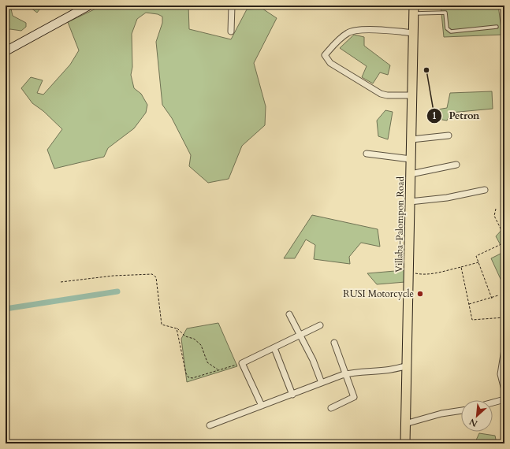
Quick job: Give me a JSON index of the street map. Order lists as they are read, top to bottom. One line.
{"streets":{"main road":["Villaba-Palompon Road"]},"places":["Petron","RUSI Motorcycle"],"north":"bottom left"}
